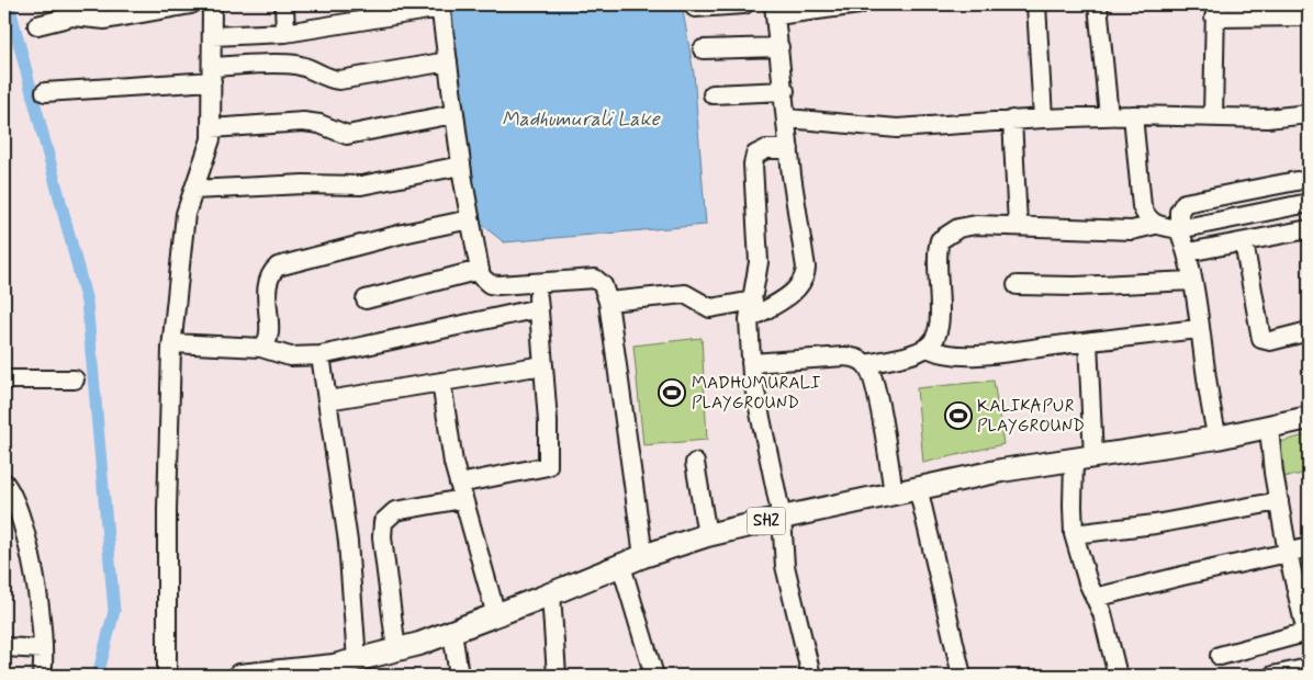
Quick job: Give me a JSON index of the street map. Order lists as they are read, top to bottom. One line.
{"streets":{"main road":["SH2"]},"water":["Madhumurali Lake"],"places":{"sports":["MADHUMURALI PLAYGROUND","KALIKAPUR PLAYGROUND"]}}
